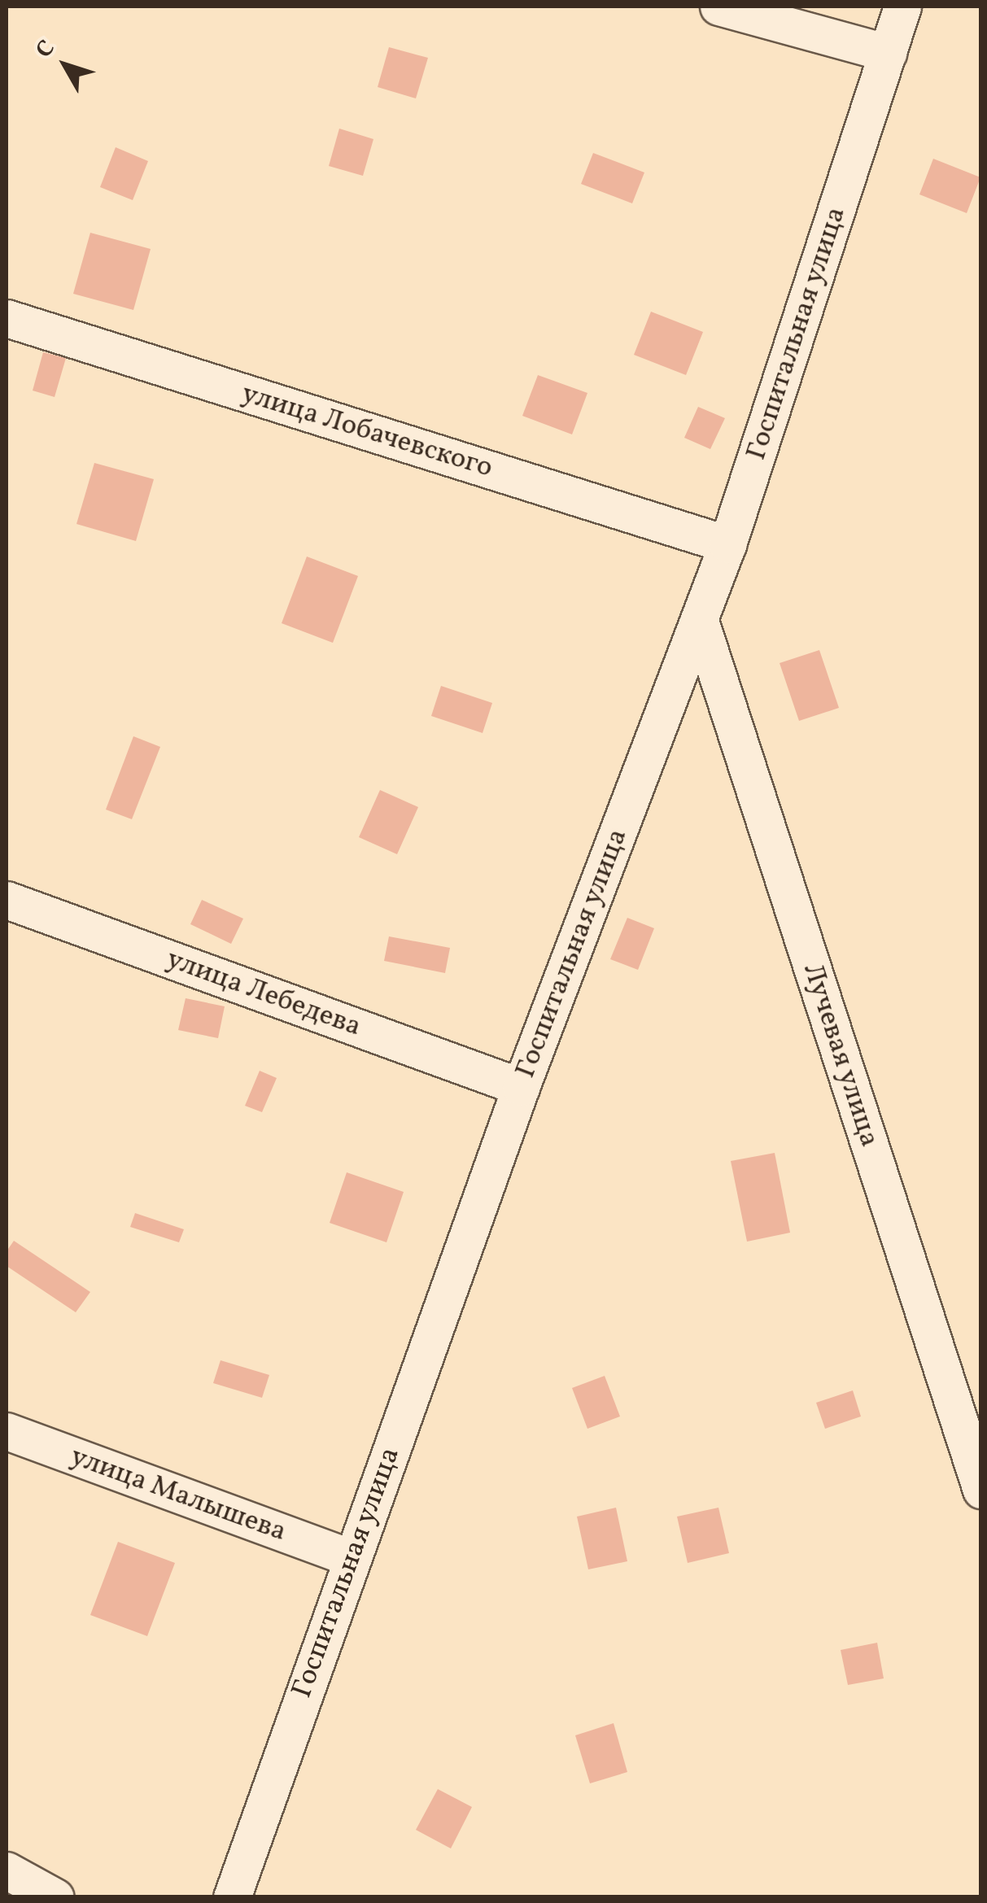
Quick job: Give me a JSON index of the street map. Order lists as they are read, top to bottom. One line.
{"streets":{"street":["Госпитальная улица","улица Лобачевского","улица Лебедева","Лучевая улица","улица Малышева"]},"crossings":[["Госпитальная улица","улица Лобачевского"],["Госпитальная улица","улица Лебедева"],["Госпитальная улица","Лучевая улица"],["Госпитальная улица","улица Малышева"]],"north":"top left"}
